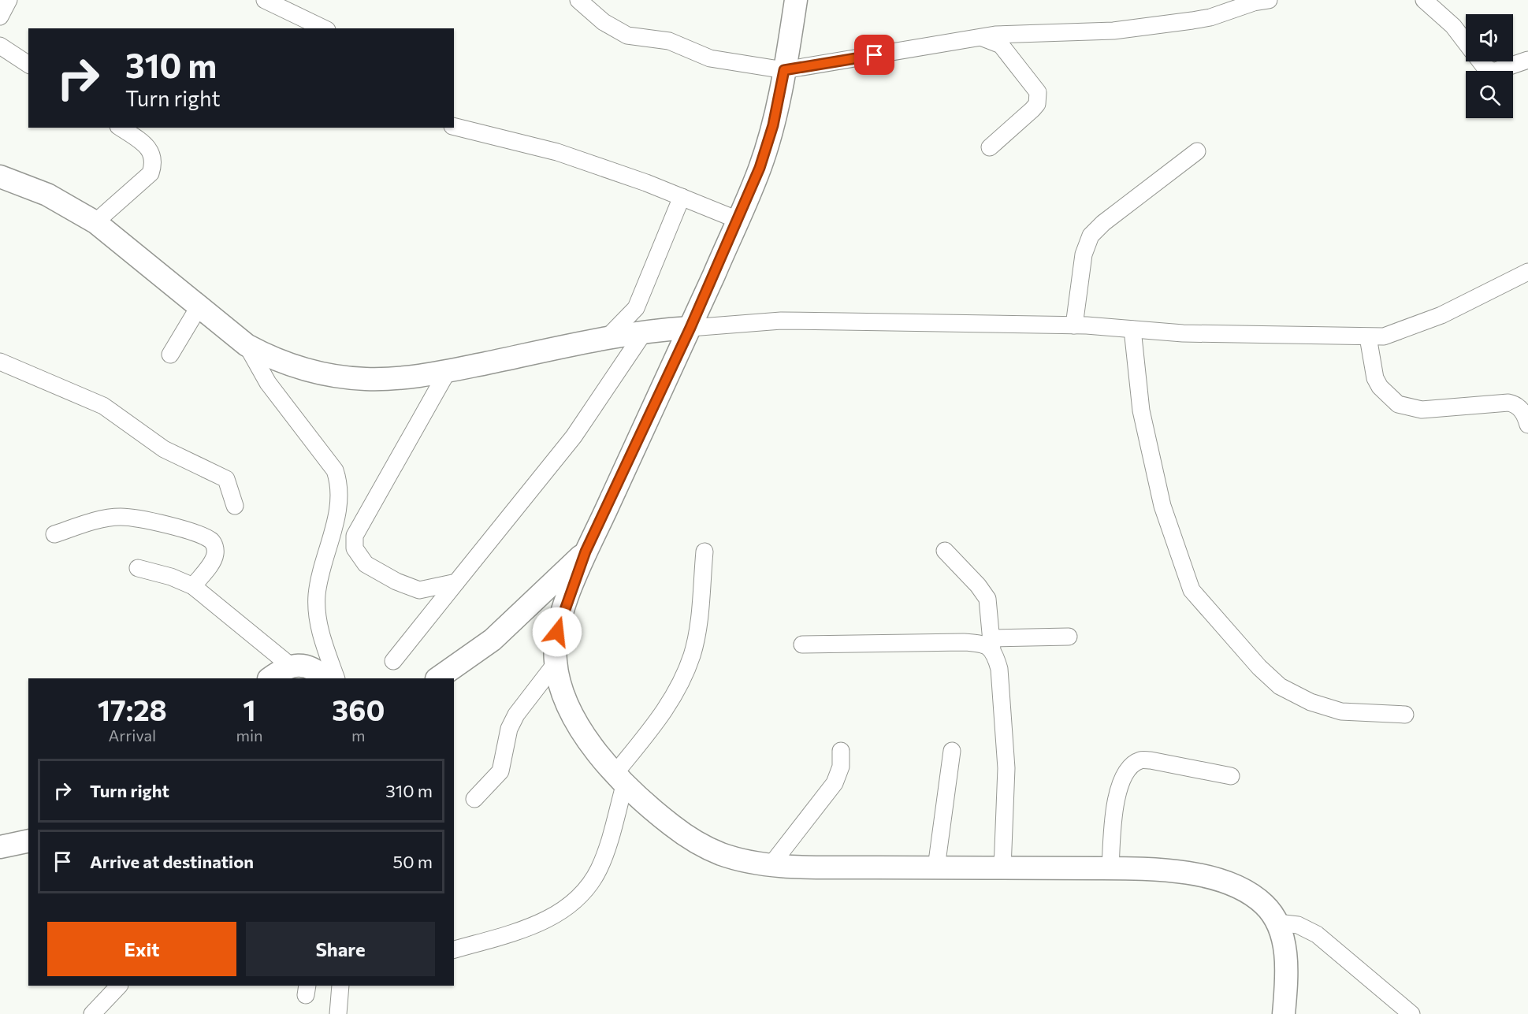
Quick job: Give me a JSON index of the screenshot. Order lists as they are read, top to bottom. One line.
{"page":{"turn":["310 m","Turn right"],"eta":["17:28","Arrival","1","min","360","m"],"list":[{"name":"Turn right","value":"310 m"},{"name":"Arrive at destination","value":"50 m"}],"buttons":["Exit","Share"]}}
